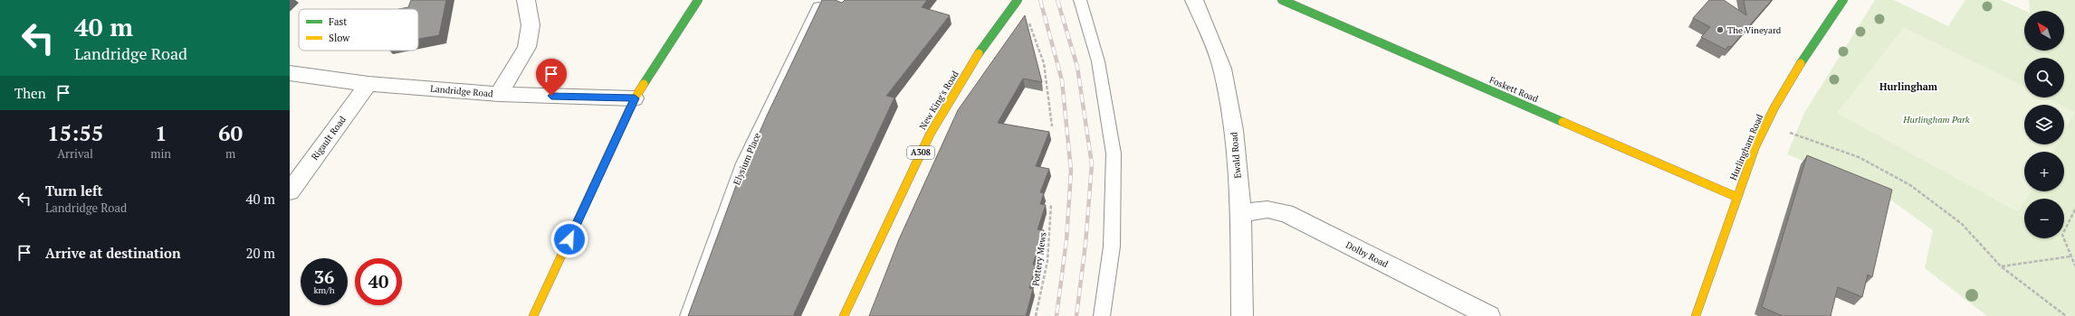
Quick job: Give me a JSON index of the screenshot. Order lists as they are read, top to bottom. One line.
{"streets":{"street":["Foskett Road","Landridge Road","New King's Road","Rigault Road","Hurlingham Road","A308","Ewald Road","Dolby Road"],"lane":["Elysium Place"],"path":["Pottery Mews"]},"crossings":[["Foskett Road","Hurlingham Road"],["Landridge Road","Rigault Road"],["Ewald Road","Dolby Road"]],"districts":["Hurlingham"],"parks":["Hurlingham Park"],"places":["The Vineyard"],"legend":["Fast","Slow"],"north":"top left","page":{"turn":["40 m","Landridge Road"],"map_buttons":["+","−"],"then":"Then","eta":["15:55","Arrival","1","min","60","m"],"list":[{"name":"Turn left","note":"Landridge Road","value":"40 m"},{"name":"Arrive at destination","value":"20 m"}],"speed":"36 km/h","limit":"40"}}
